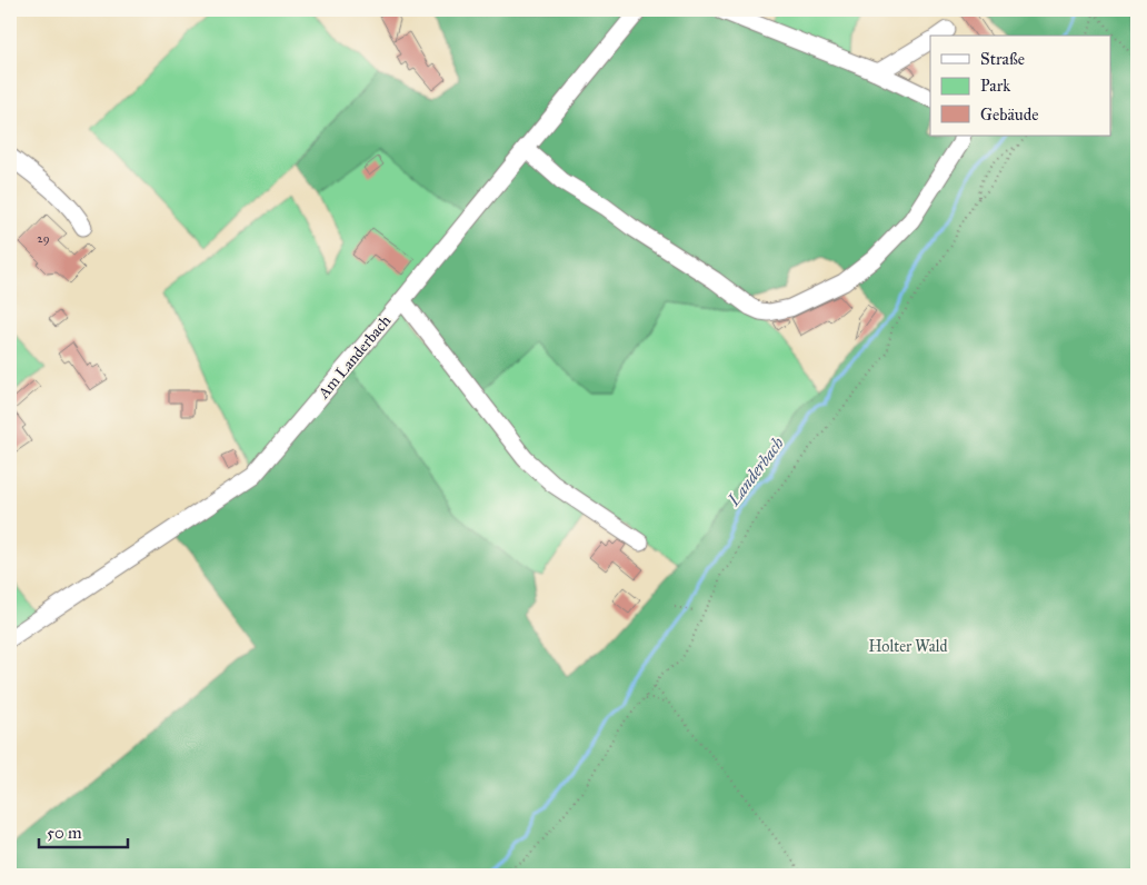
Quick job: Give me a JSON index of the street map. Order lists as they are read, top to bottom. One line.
{"streets":{"street":["Am Landerbach"]},"water":["Landerbach"],"parks":["Holter Wald"],"house_numbers":["29"],"legend":["Straße","Park","Gebäude"],"scale_bar":"50 m"}
